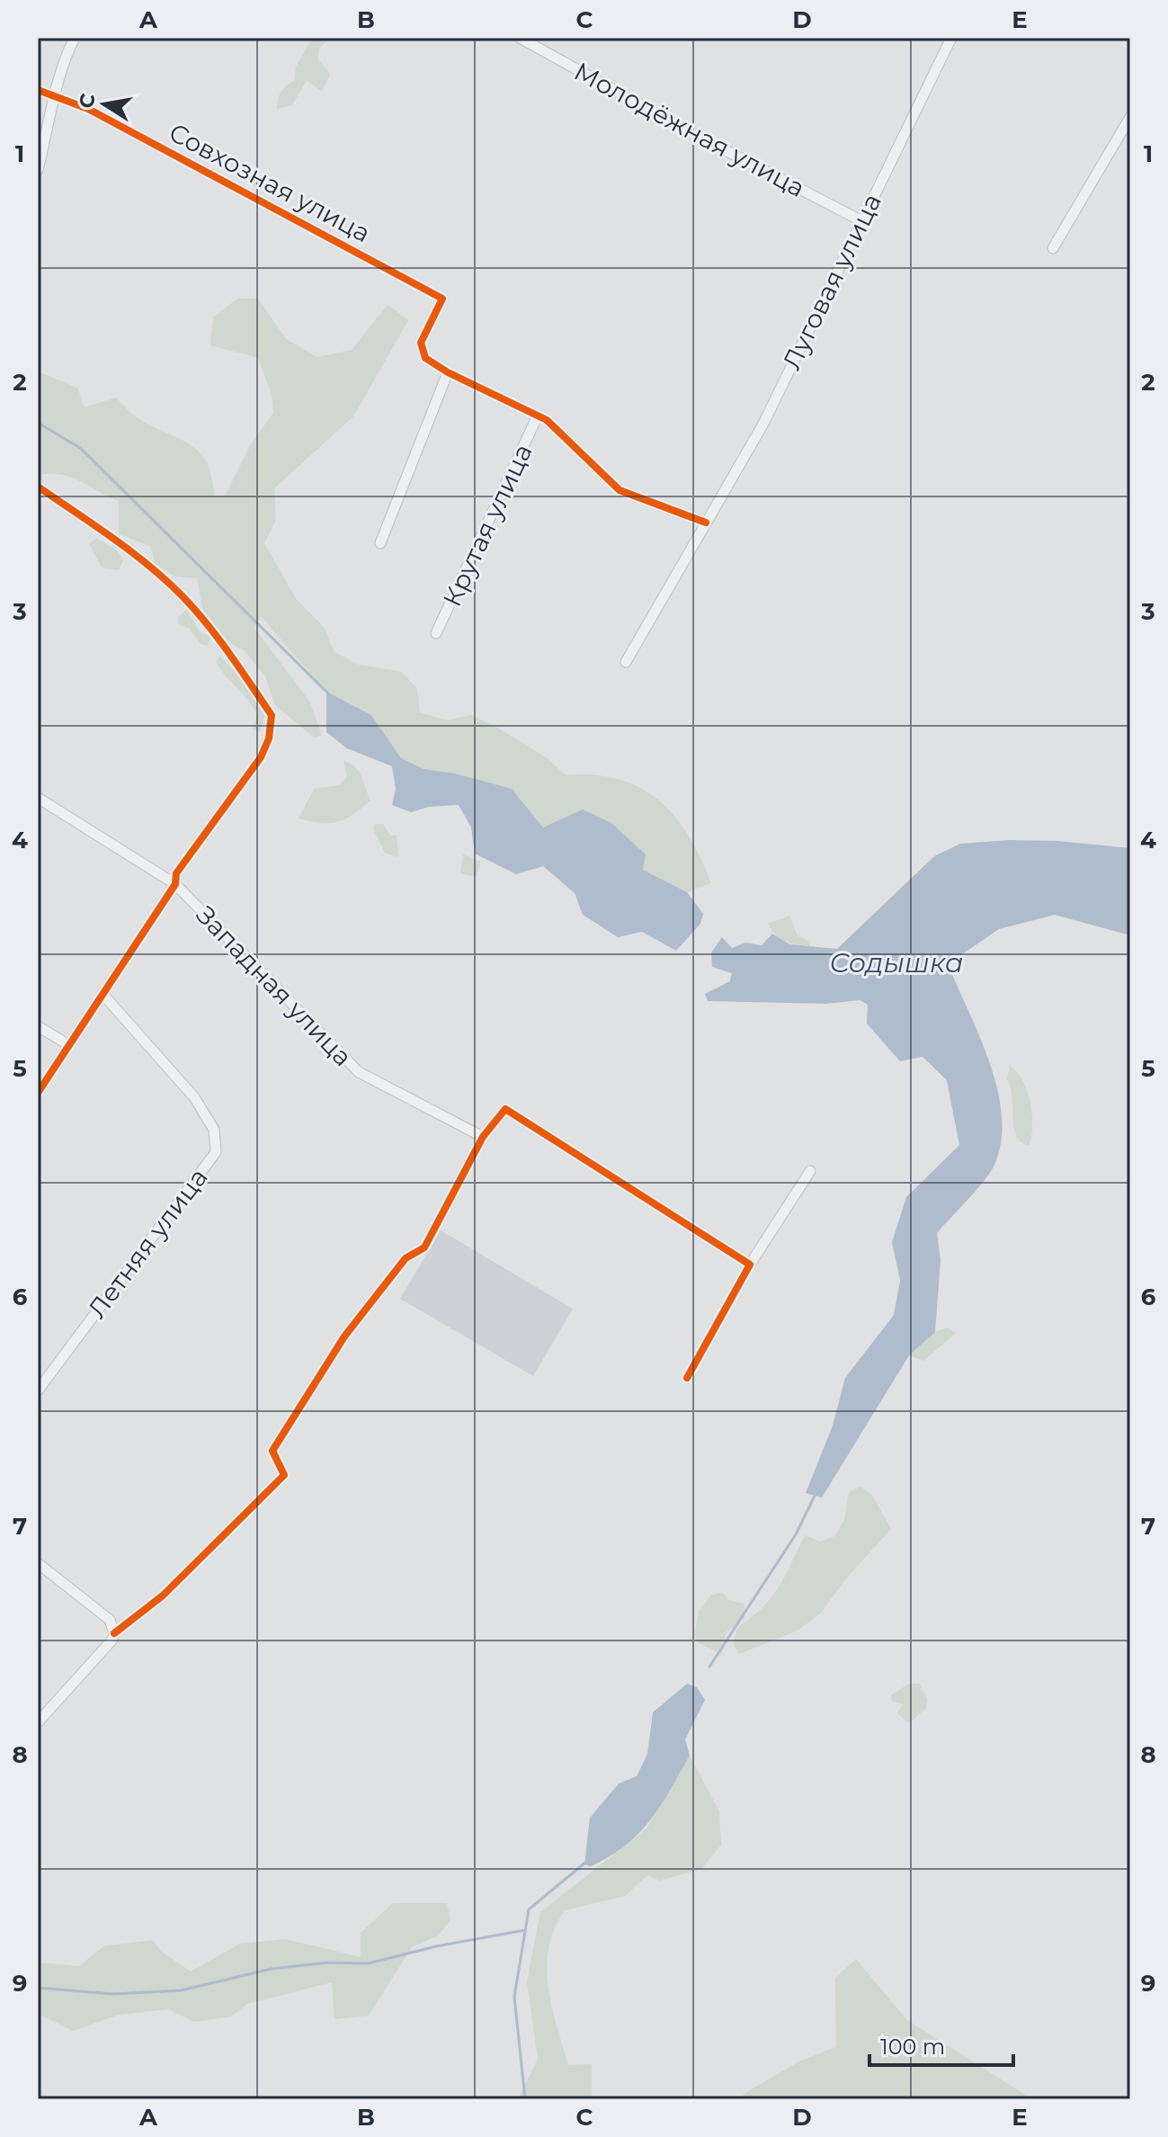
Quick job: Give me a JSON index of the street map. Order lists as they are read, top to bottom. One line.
{"streets":{"street":["Молодёжная улица","Совхозная улица","Луговая улица","Крутая улица","Западная улица","Летняя улица"]},"crossings":[["Молодёжная улица","Луговая улица"]],"water":["Содышка"],"scale_bar":"100 m","north":"left","grid":{"columns":["A","B","C","D","E"],"rows":["1","2","3","4","5","6","7","8","9"]}}
